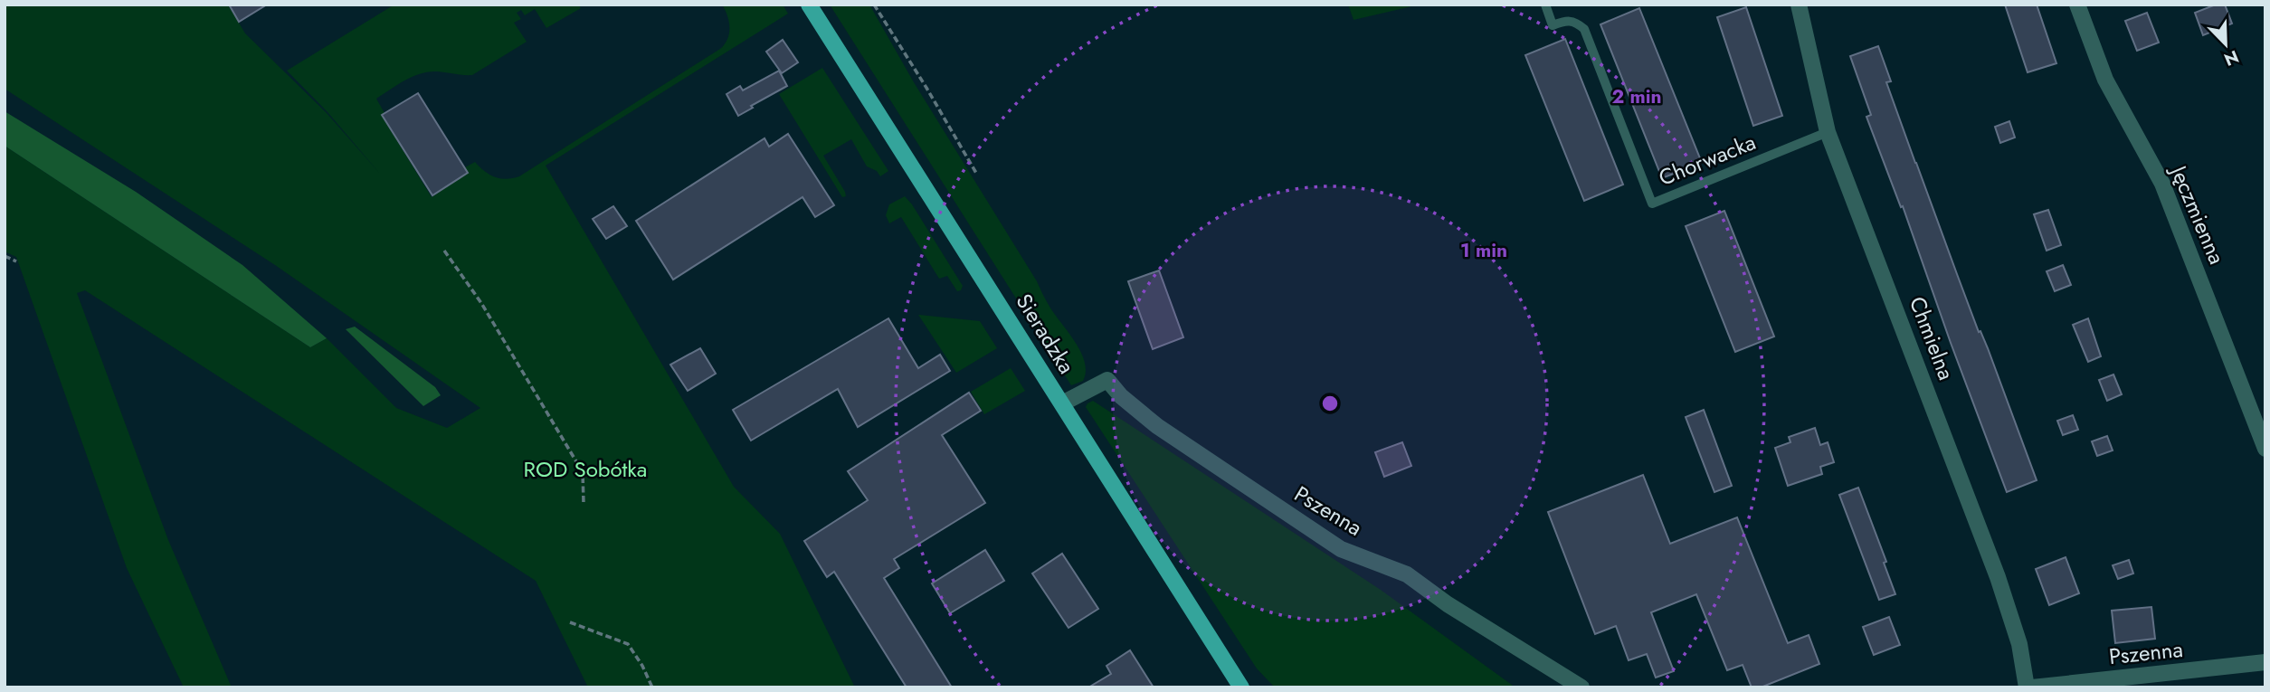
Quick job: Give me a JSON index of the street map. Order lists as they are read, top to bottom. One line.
{"streets":{"main road":["Sieradzka"],"street":["Jęczmienna","Chmielna","Pszenna"],"lane":["Chorwacka"]},"crossings":[["Chorwacka","Chmielna"],["Sieradzka","Pszenna"]],"parks":["ROD Sobótka"],"north":"bottom right","rings":["2 min","1 min"]}
